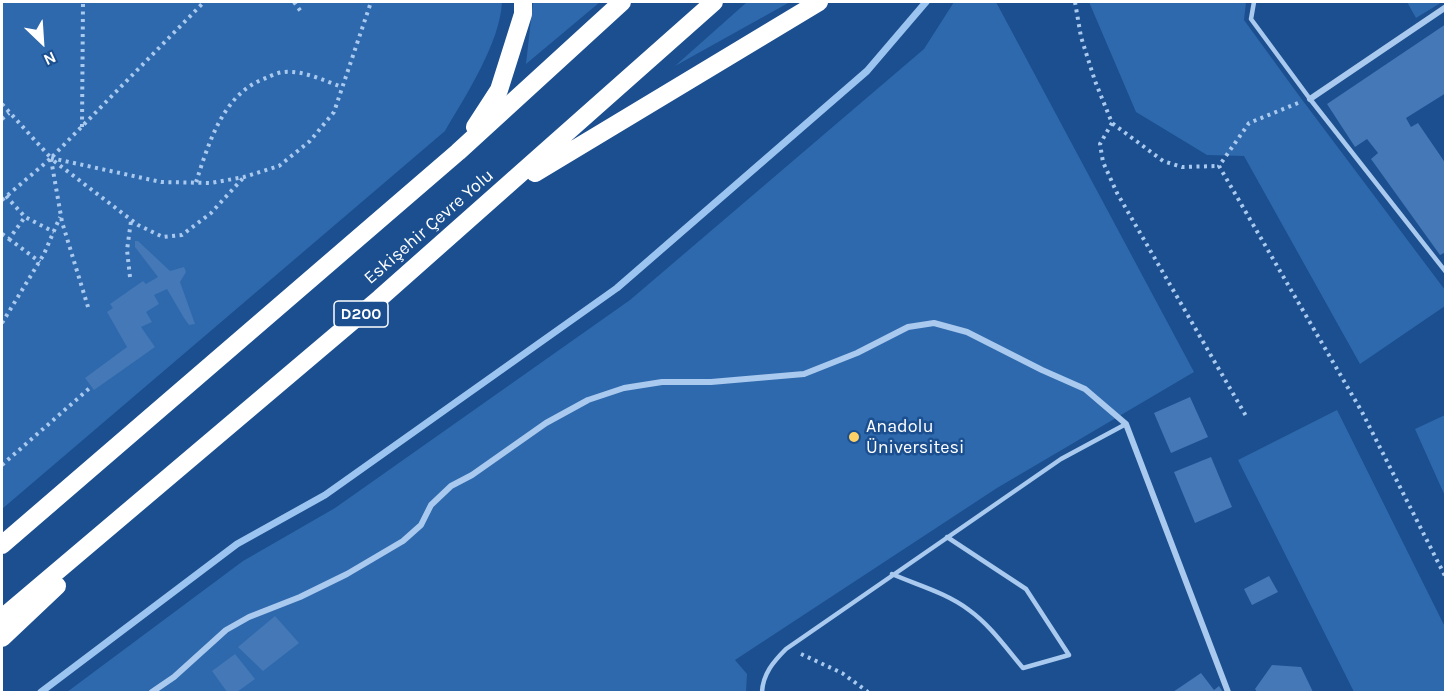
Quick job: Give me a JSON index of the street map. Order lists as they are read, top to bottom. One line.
{"streets":{"highway":["Eskişehir Çevre Yolu","D200"]},"places":["Anadolu Üniversitesi"],"north":"bottom right"}
